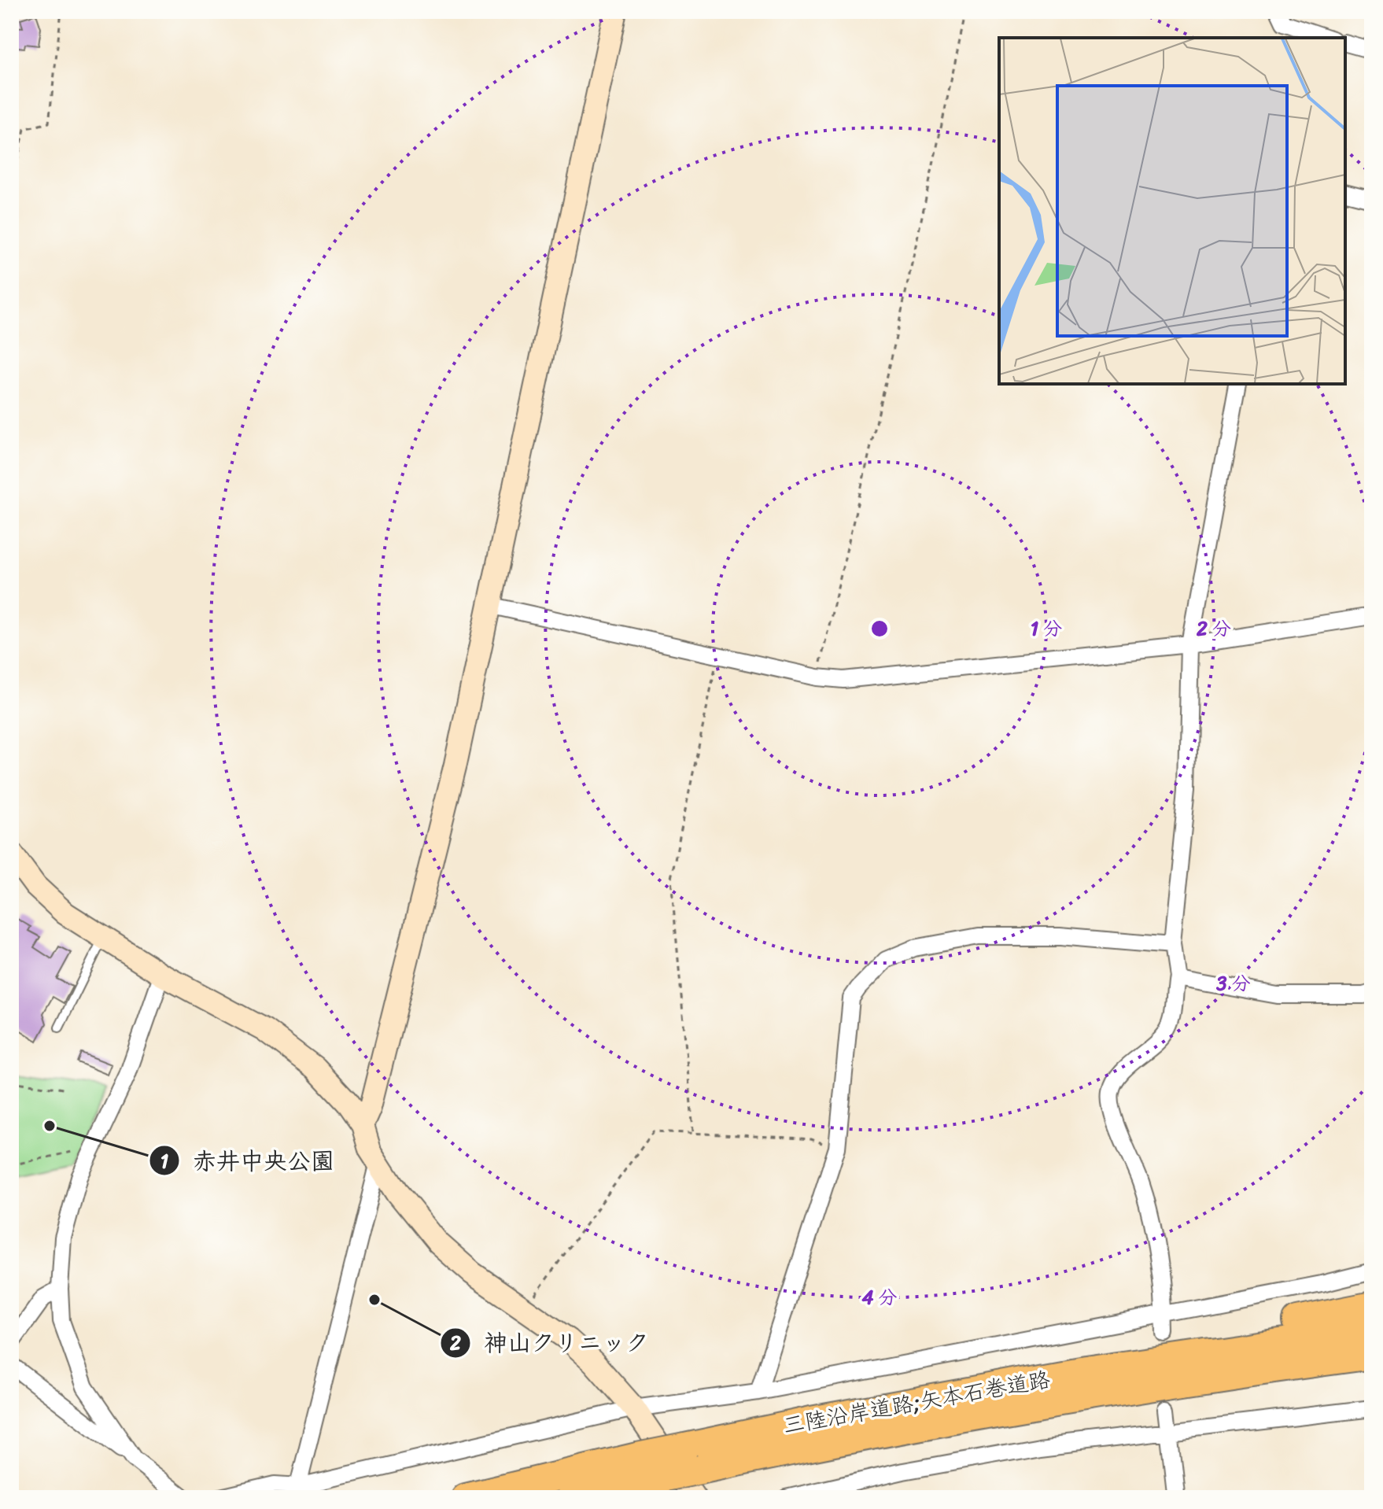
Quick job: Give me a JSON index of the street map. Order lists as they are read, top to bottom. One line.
{"streets":{"highway":["三陸沿岸道路;矢本石巻道路"]},"places":["赤井中央公園","神山クリニック"],"rings":["1 分","2 分","3 分","4 分"]}
